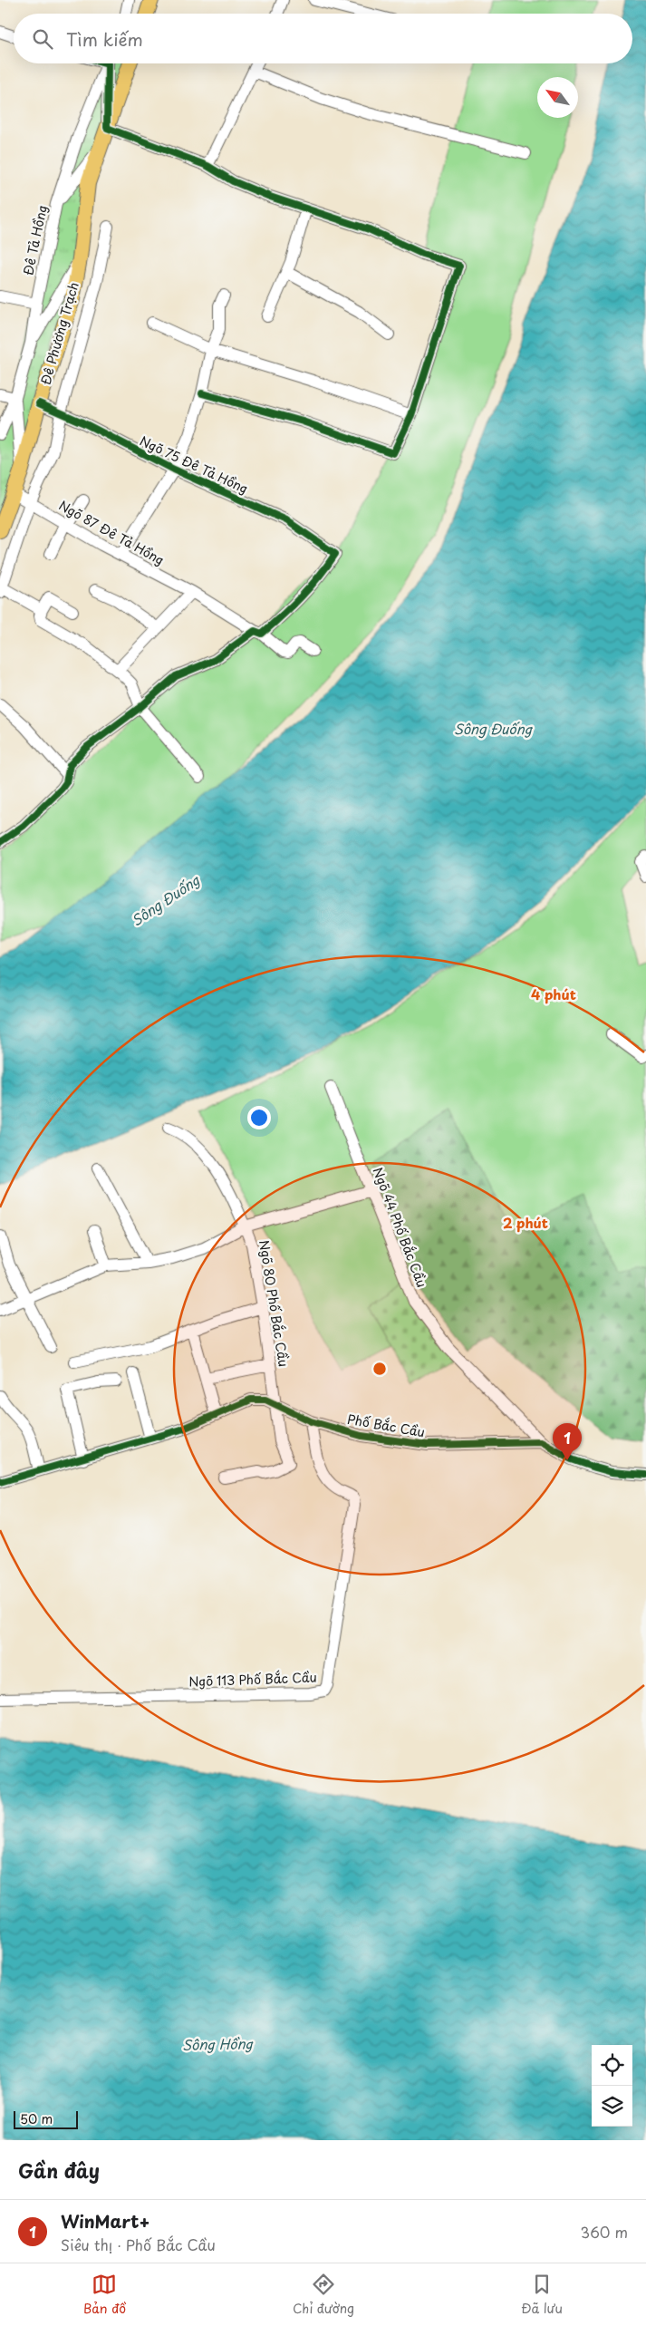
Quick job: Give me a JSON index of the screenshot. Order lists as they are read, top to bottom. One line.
{"streets":{"main road":["Đê Phương Trạch"],"street":["Đê Tả Hồng","Ngõ 75 Đê Tả Hồng","Ngõ 87 Đê Tả Hồng","Ngõ 44 Phố Bắc Cầu","Ngõ 80 Phố Bắc Cầu","Phố Bắc Cầu","Ngõ 113 Phố Bắc Cầu"]},"crossings":[["Đê Phương Trạch","Ngõ 75 Đê Tả Hồng"],["Đê Phương Trạch","Ngõ 87 Đê Tả Hồng"],["Ngõ 75 Đê Tả Hồng","Ngõ 87 Đê Tả Hồng"],["Ngõ 44 Phố Bắc Cầu","Phố Bắc Cầu"],["Ngõ 80 Phố Bắc Cầu","Phố Bắc Cầu"],["Phố Bắc Cầu","Ngõ 113 Phố Bắc Cầu"]],"water":["Sông Đuống","Sông Hồng"],"scale_bar":"50 m","north":"top left","page":{"search":"Tìm kiếm","pins":"1","scale":"50 m","heading":"Gần đây","list":[{"mark":"1","name":"WinMart+","note":"Siêu thị · Phố Bắc Cầu","value":"360 m"}],"nav":["Bản đồ","Chỉ đường","Đã lưu"]},"rings":["4 phút","2 phút"]}
